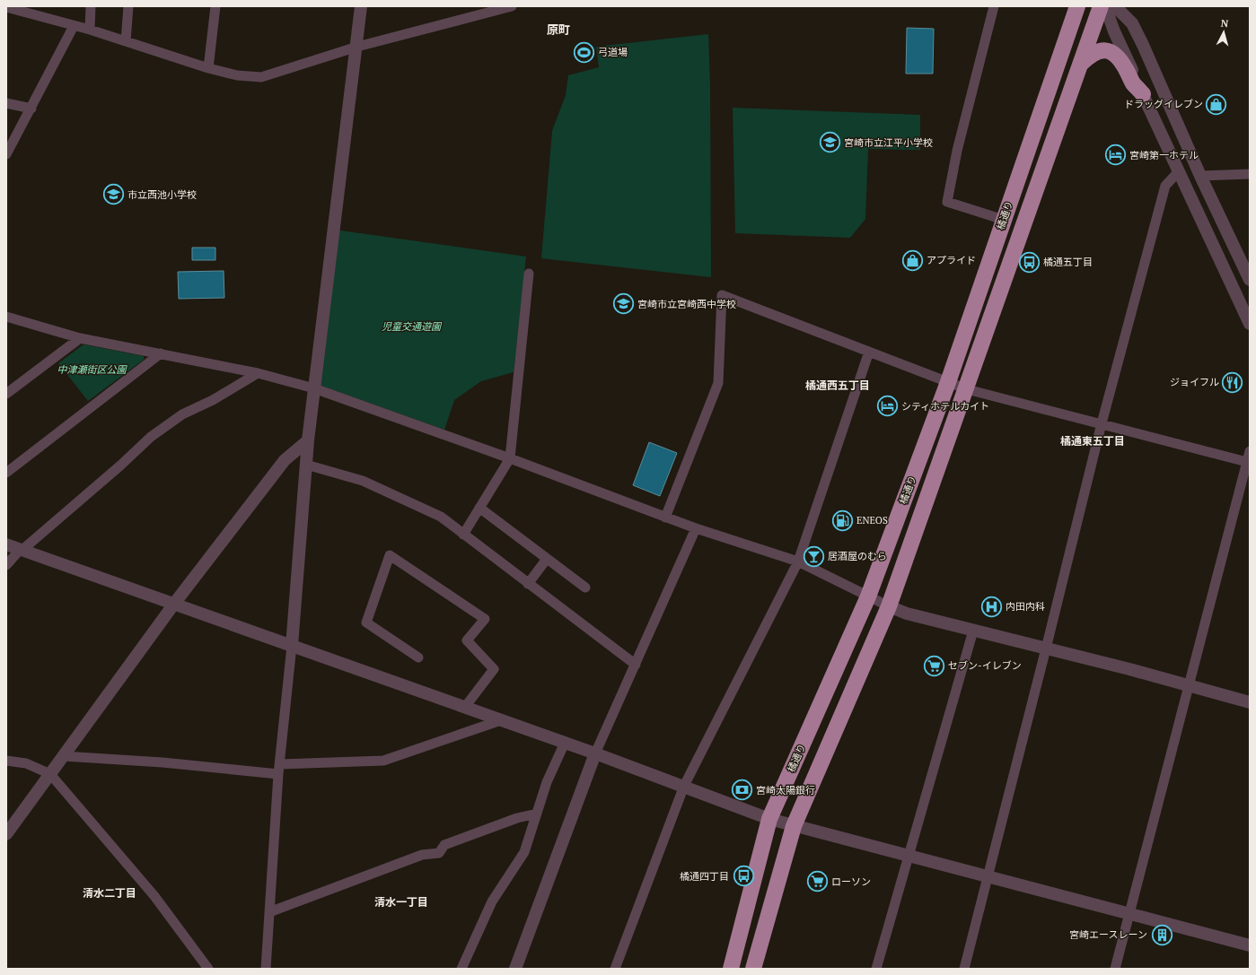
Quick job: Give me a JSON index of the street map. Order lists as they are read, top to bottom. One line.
{"streets":{"highway":["橘通り"]},"districts":["原町","橘通西五丁目","橘通東五丁目","清水二丁目","清水一丁目"],"parks":["児童交通遊園","中津瀬街区公園"],"places":{"sports":["弓道場"],"shop":["ドラッグイレブン","アプライド"],"school or university":["宮崎市立江平小学校","市立西池小学校","宮崎市立宮崎西中学校"],"hotel":["宮崎第一ホテル","シティホテルカイト"],"bus stop":["橘通五丁目","橘通四丁目"],"restaurant":["ジョイフル"],"fuel station":["ENEOS"],"bar":["居酒屋のむら"],"hospital":["内田内科"],"supermarket":["セブン-イレブン","ローソン"],"bank":["宮崎太陽銀行"],"building":["宮崎エースレーン"]},"north":"top"}
